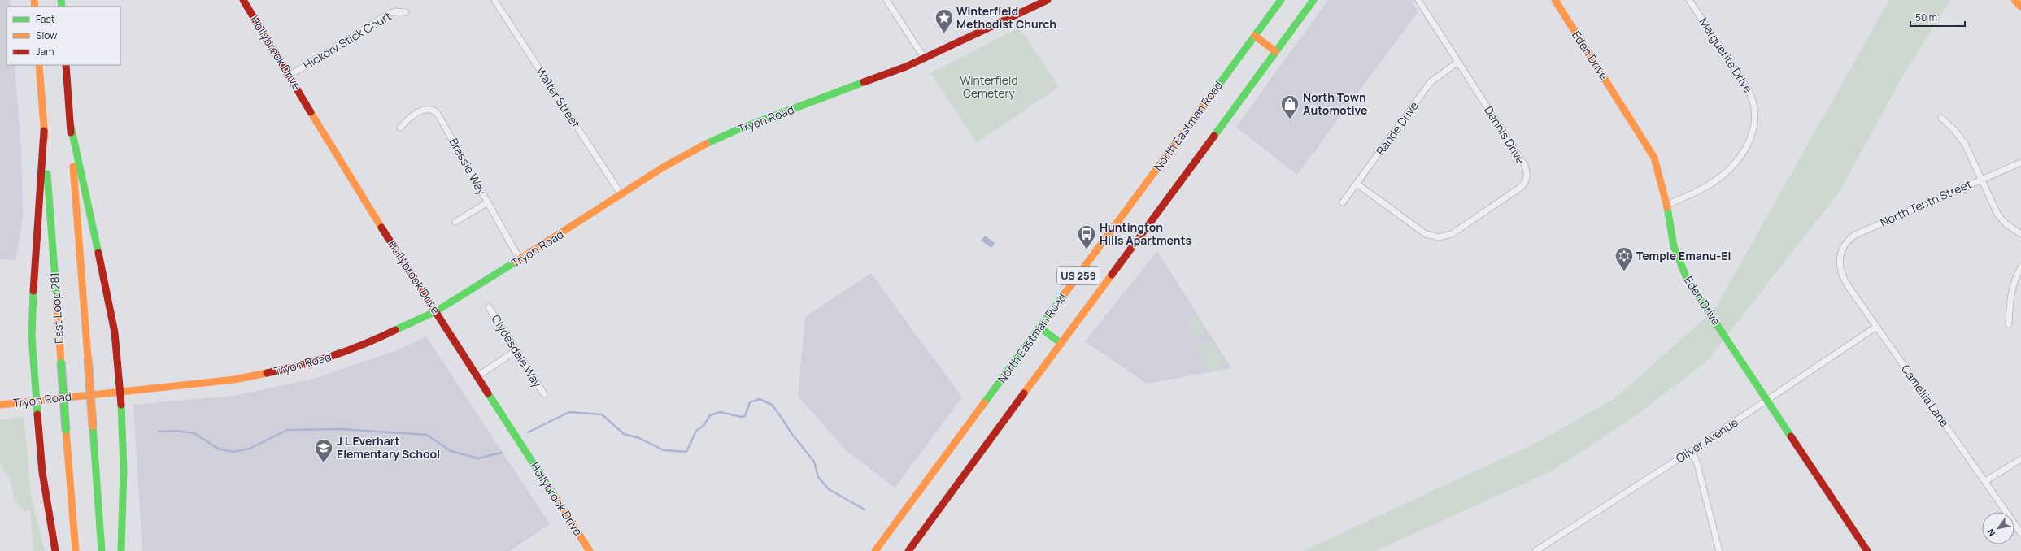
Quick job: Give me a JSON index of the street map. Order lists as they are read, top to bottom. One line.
{"streets":{"main road":["Hollybrook Drive","Eden Drive","Tryon Road","North Eastman Road","US 259","East Loop 281"],"street":["Hickory Stick Court","Marguerite Drive","Walter Street","Rande Drive","Dennis Drive","Brassie Way","North Tenth Street","Clydesdale Way","Camellia Lane","Oliver Avenue"]},"crossings":[["Hickory Stick Court","Hollybrook Drive"],["Hollybrook Drive","Tryon Road"],["Eden Drive","Marguerite Drive"],["Eden Drive","Oliver Avenue"],["Walter Street","Tryon Road"],["Tryon Road","Brassie Way"],["Rande Drive","Dennis Drive"],["North Tenth Street","Camellia Lane"],["Camellia Lane","Oliver Avenue"]],"parks":["Winterfield Cemetery"],"places":{"place":["Winterfield Methodist Church"],"shop":["North Town Automotive"],"bus stop":["Huntington Hills Apartments"],"synagogue":["Temple Emanu-El"],"school or university":["J L Everhart Elementary School"]},"legend":["Fast","Slow","Jam"],"scale_bar":"50 m","north":"bottom left"}
